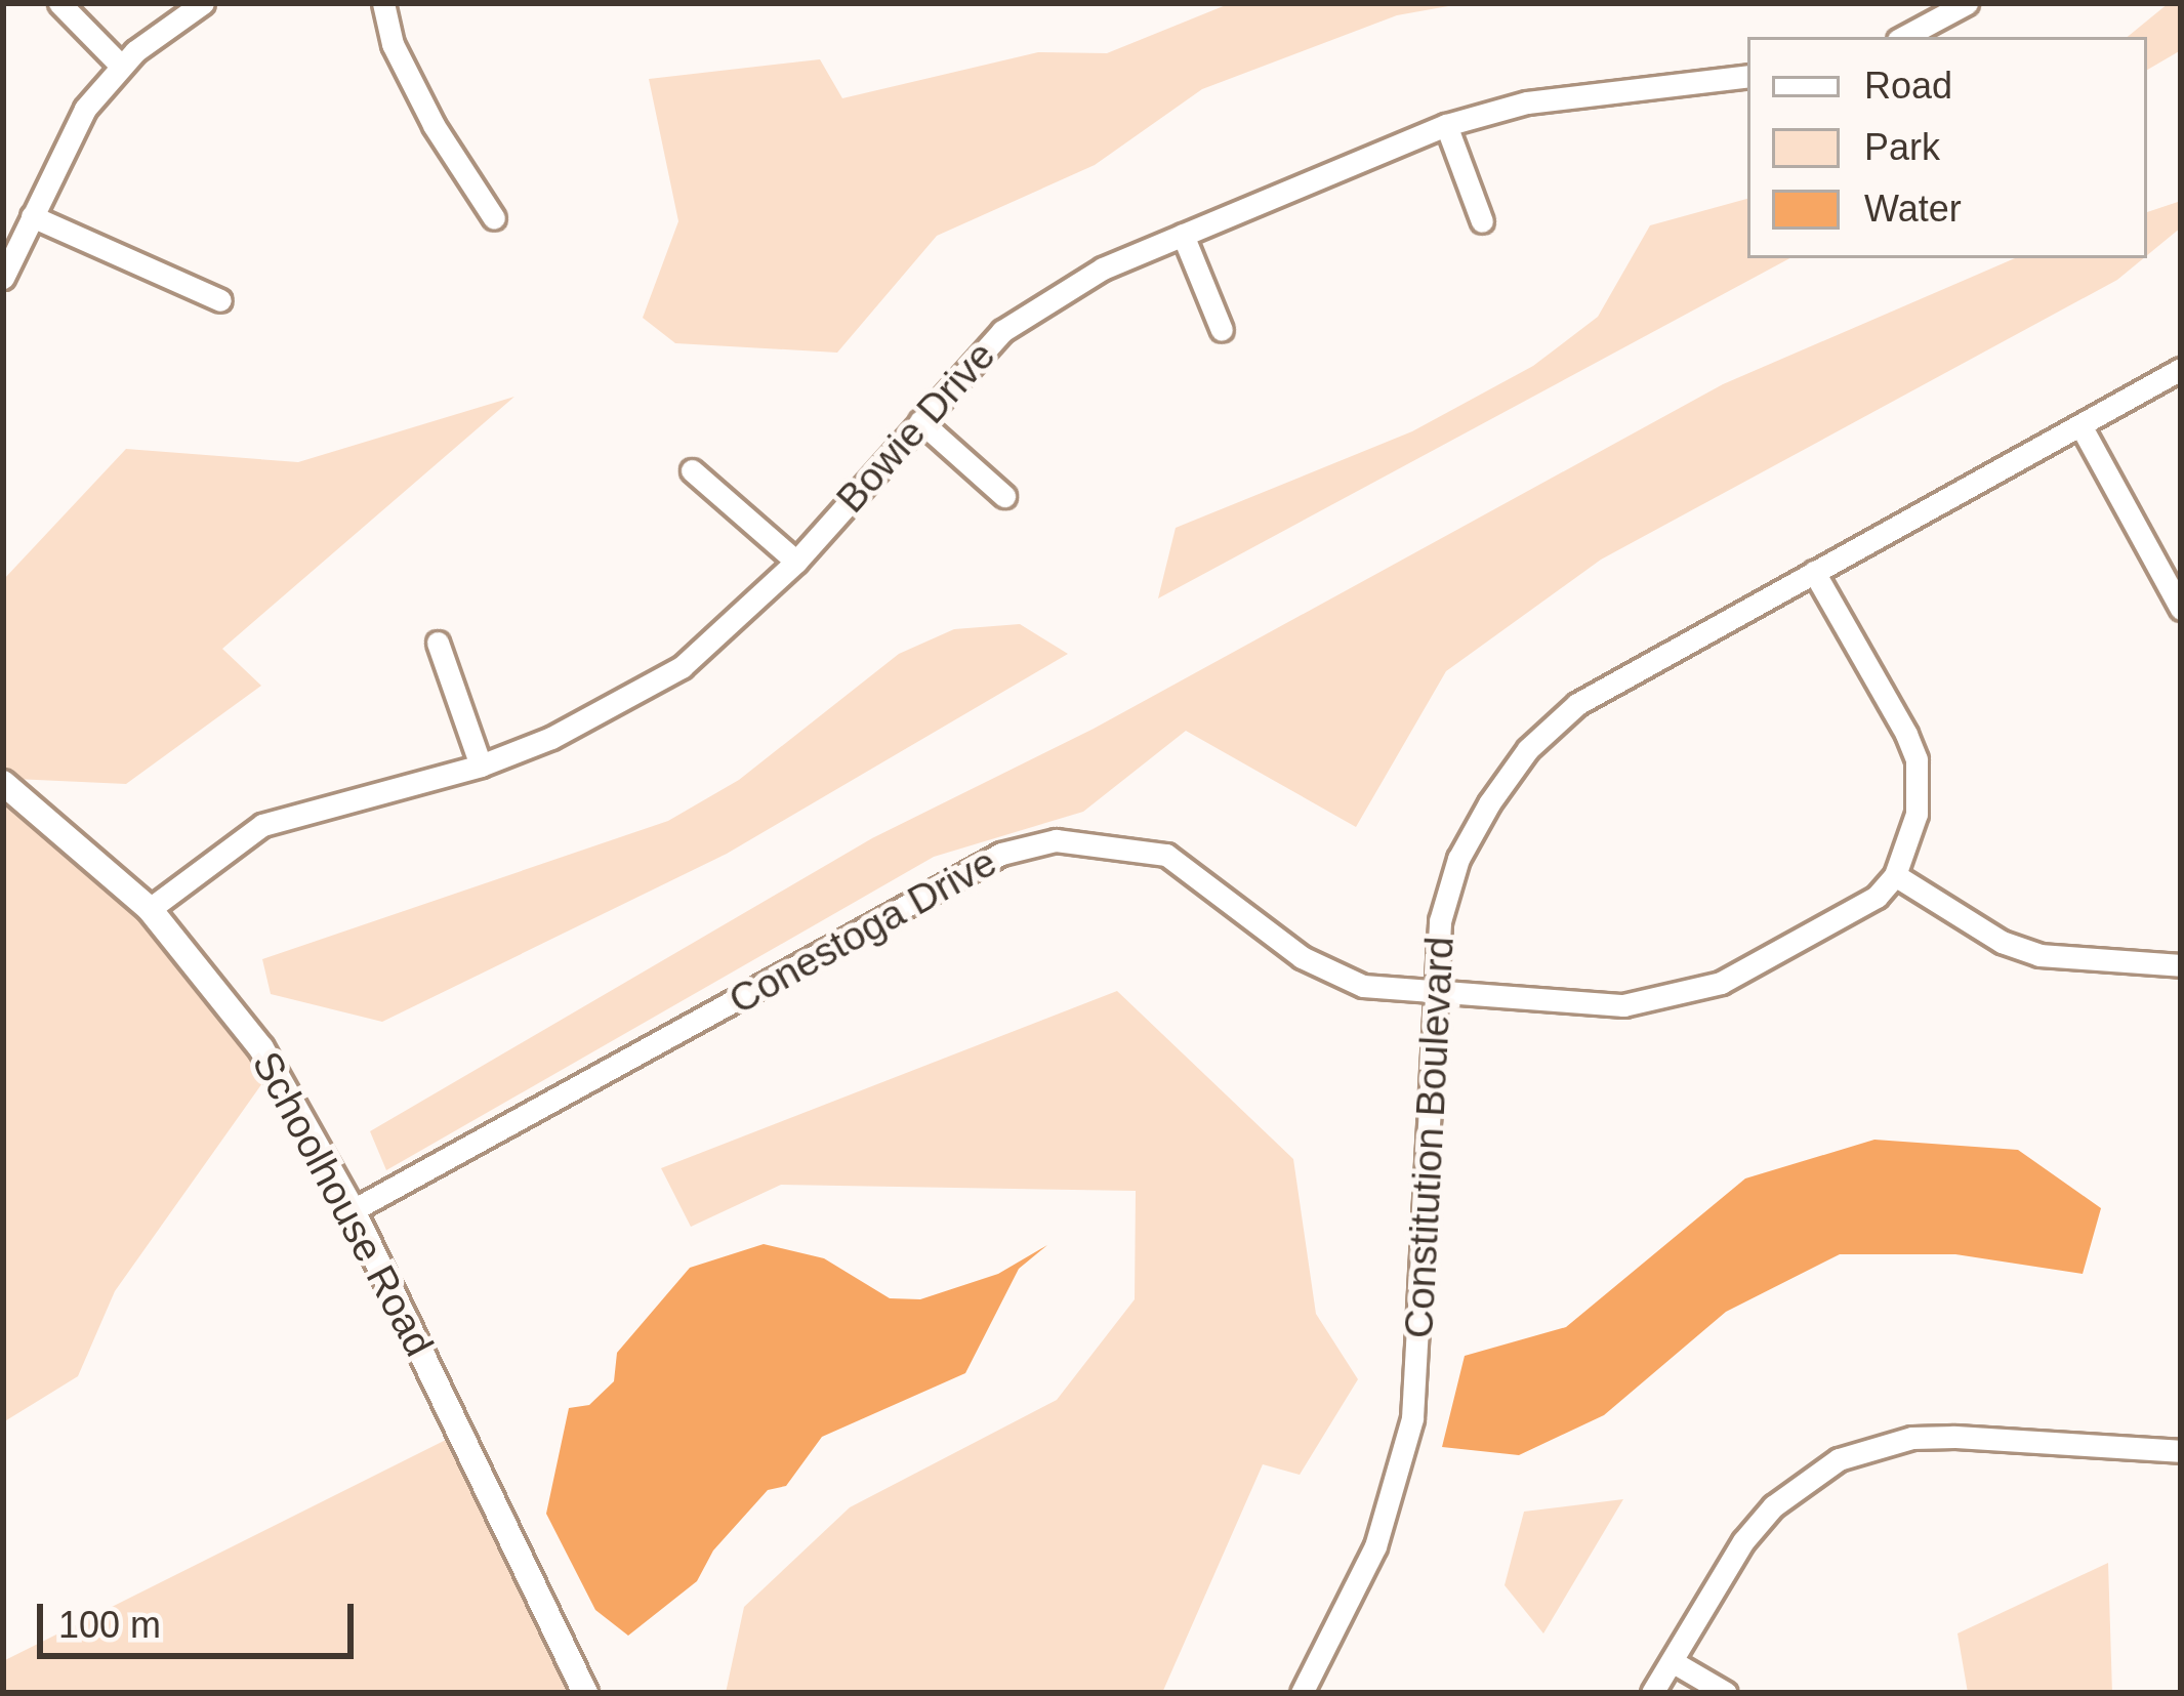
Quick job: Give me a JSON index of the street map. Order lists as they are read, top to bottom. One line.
{"streets":{"street":["Bowie Drive","Conestoga Drive","Constitution Boulevard","Schoolhouse Road"]},"crossings":[["Bowie Drive","Schoolhouse Road"],["Conestoga Drive","Constitution Boulevard"],["Conestoga Drive","Schoolhouse Road"]],"legend":["Road","Park","Water"],"scale_bar":"100 m"}
